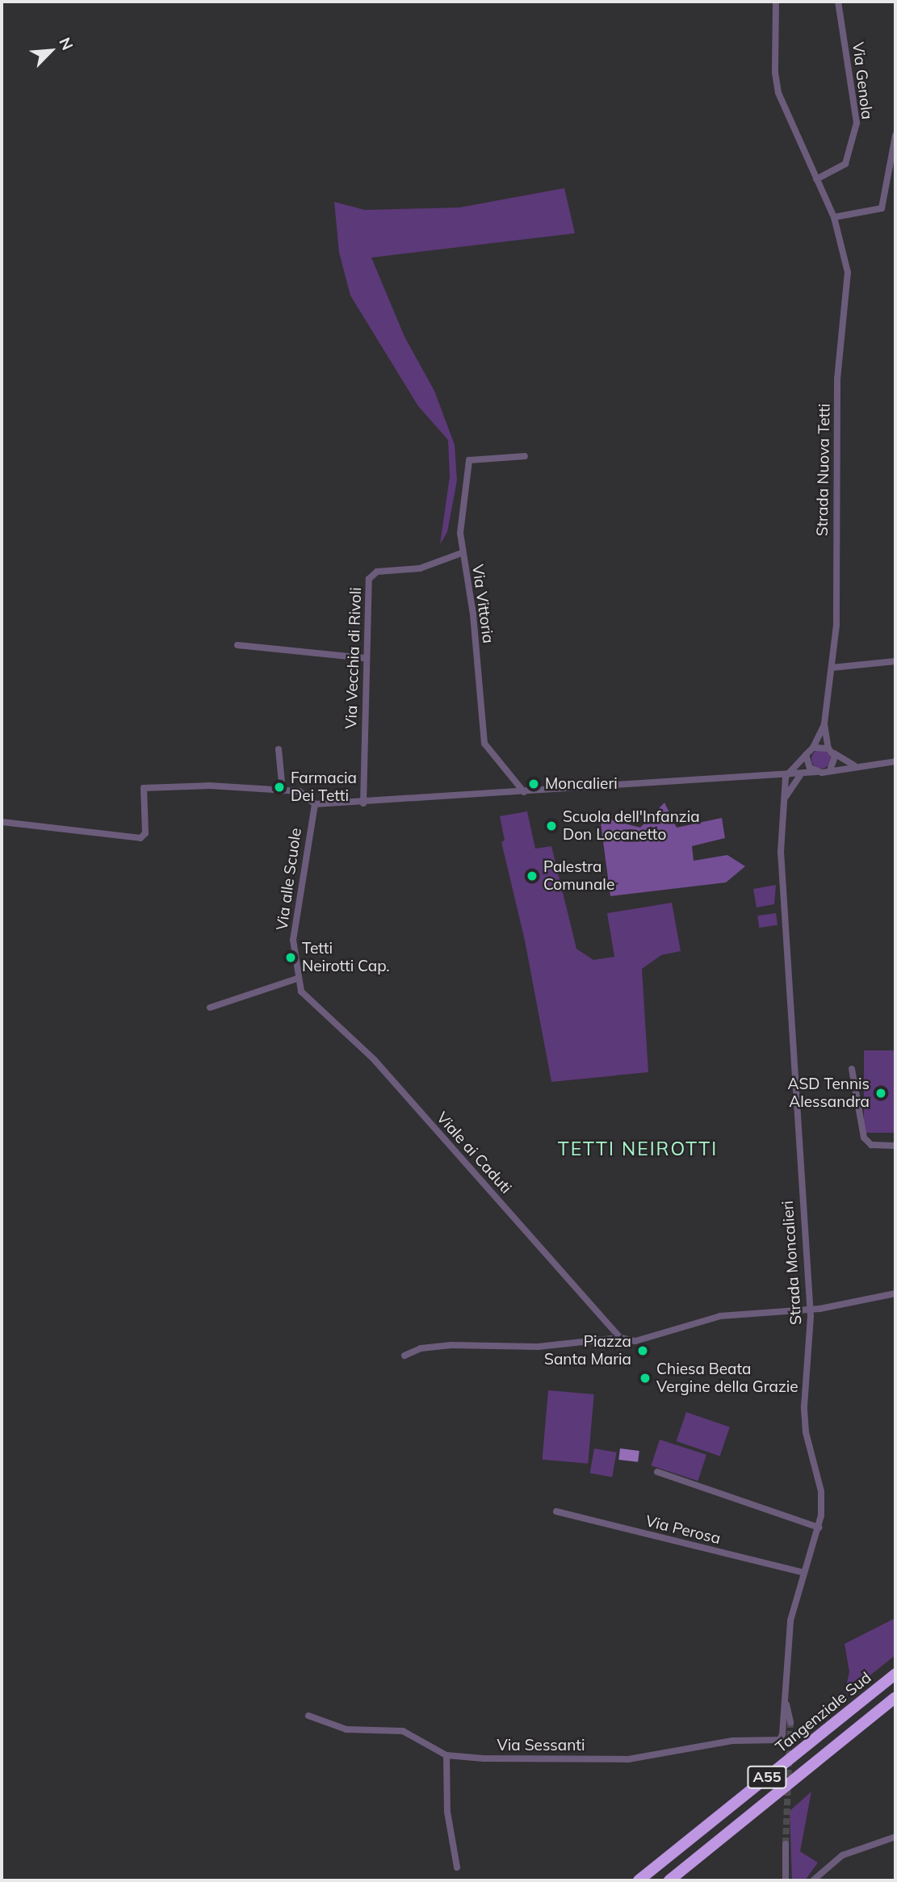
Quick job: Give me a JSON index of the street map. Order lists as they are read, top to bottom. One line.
{"streets":{"highway":["Tangenziale Sud","A55"],"street":["Via Genola","Strada Nuova Tetti","Via Vittoria","Via Vecchia di Rivoli","Via alle Scuole","Viale ai Caduti","Strada Moncalieri","Via Perosa","Via Sessanti"]},"crossings":[["Via Genola","Strada Nuova Tetti"],["Via Vittoria","Via Vecchia di Rivoli"],["Via alle Scuole","Viale ai Caduti"],["Strada Moncalieri","Via Perosa"],["Strada Moncalieri","Via Sessanti"]],"districts":["TETTI NEIROTTI"],"places":["Moncalieri","Farmacia Dei Tetti","Scuola dell'Infanzia Don Locanetto","Palestra Comunale","Tetti Neirotti Cap.","ASD Tennis Alessandra","Piazza Santa Maria","Chiesa Beata Vergine della Grazie"],"north":"top right"}
